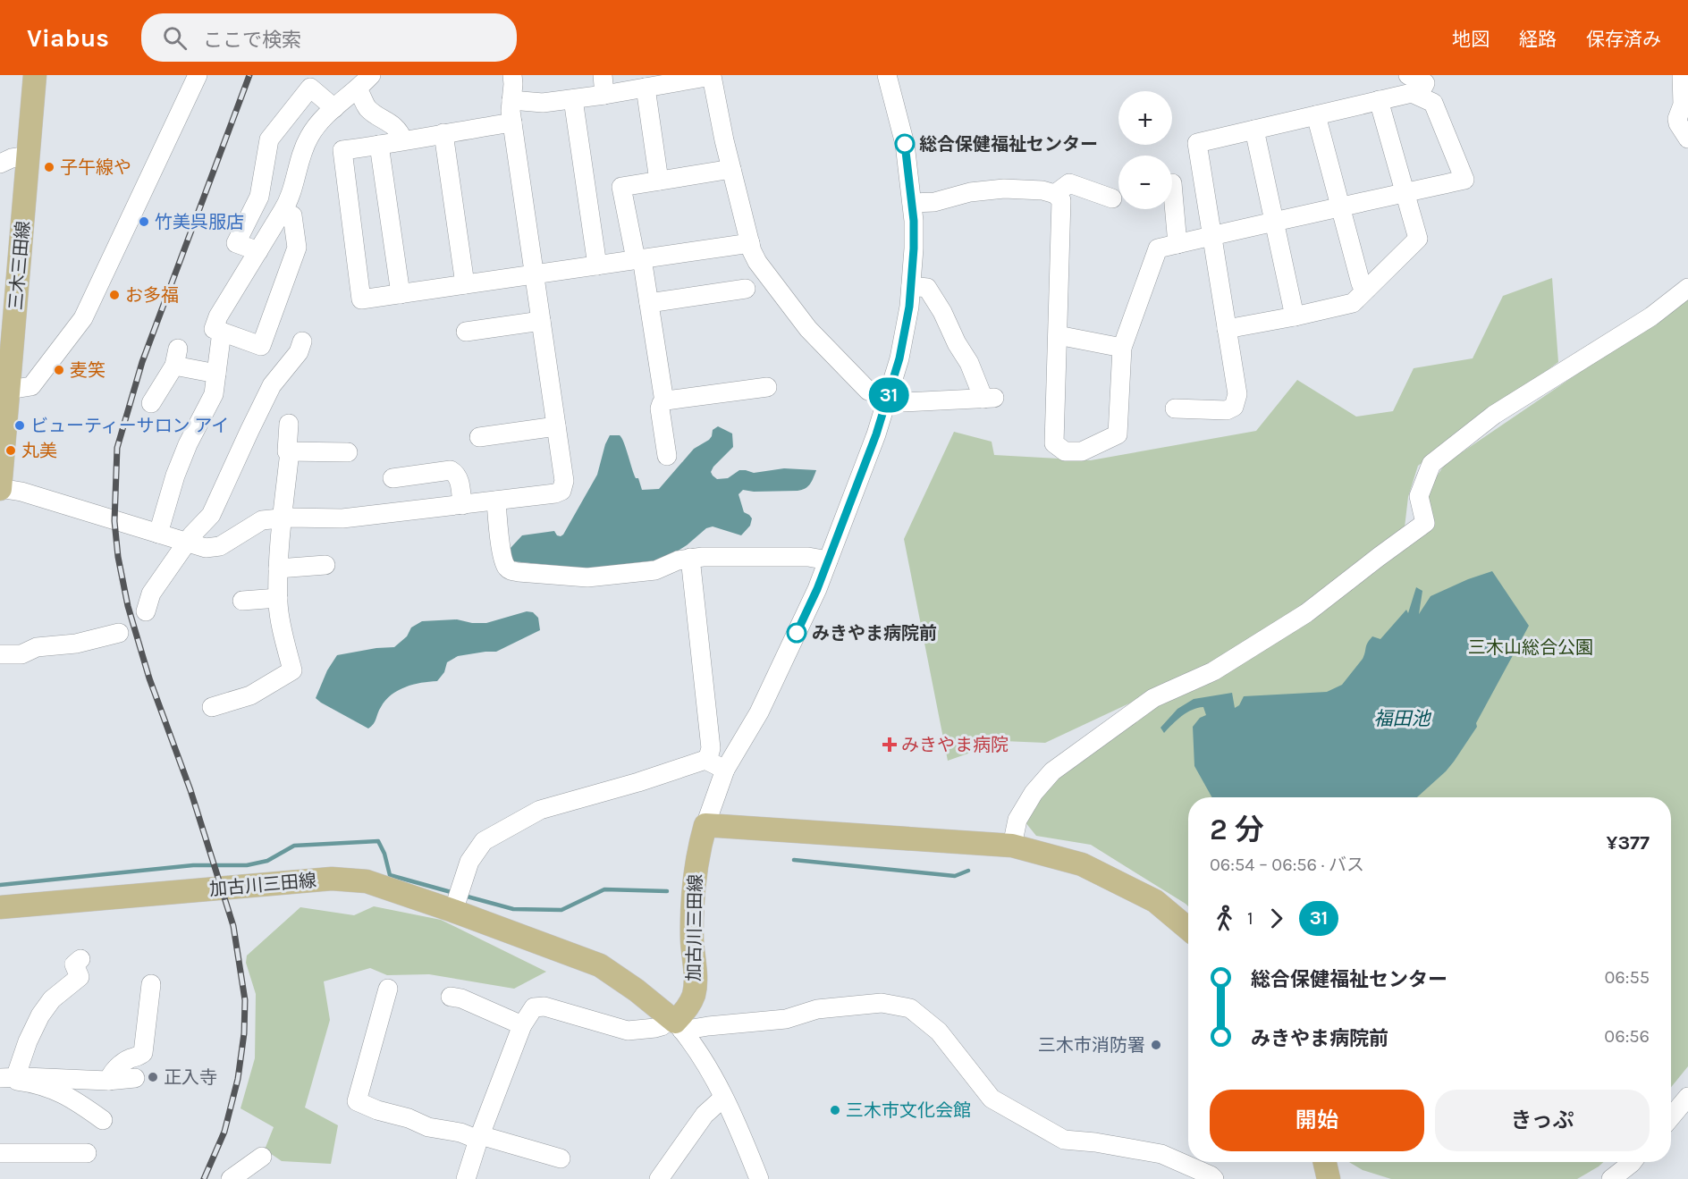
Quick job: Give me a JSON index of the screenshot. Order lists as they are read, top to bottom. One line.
{"streets":{"main road":["三木三田線","加古川三田線"]},"water":["福田池"],"parks":["三木山総合公園"],"places":{"other":["総合保健福祉センター","子午線や","竹美呉服店","お多福","麦笑","ビューティーサロン アイ","丸美","みきやま病院前","三木市消防署","正入寺","三木市文化会館"],"health":["みきやま病院"]},"lines":["bus line 31"],"page":{"header":"Viabus","search":"ここで検索","nav":["地図","経路","保存済み"],"on_map":"31","map_buttons":["+","−"],"heading":["2 分","06:54 – 06:56 · バス","¥377"],"legs":["1","31"],"list":[{"name":"総合保健福祉センター","value":"06:55"},{"name":"みきやま病院前","value":"06:56"}],"buttons":["開始","きっぷ"]}}
